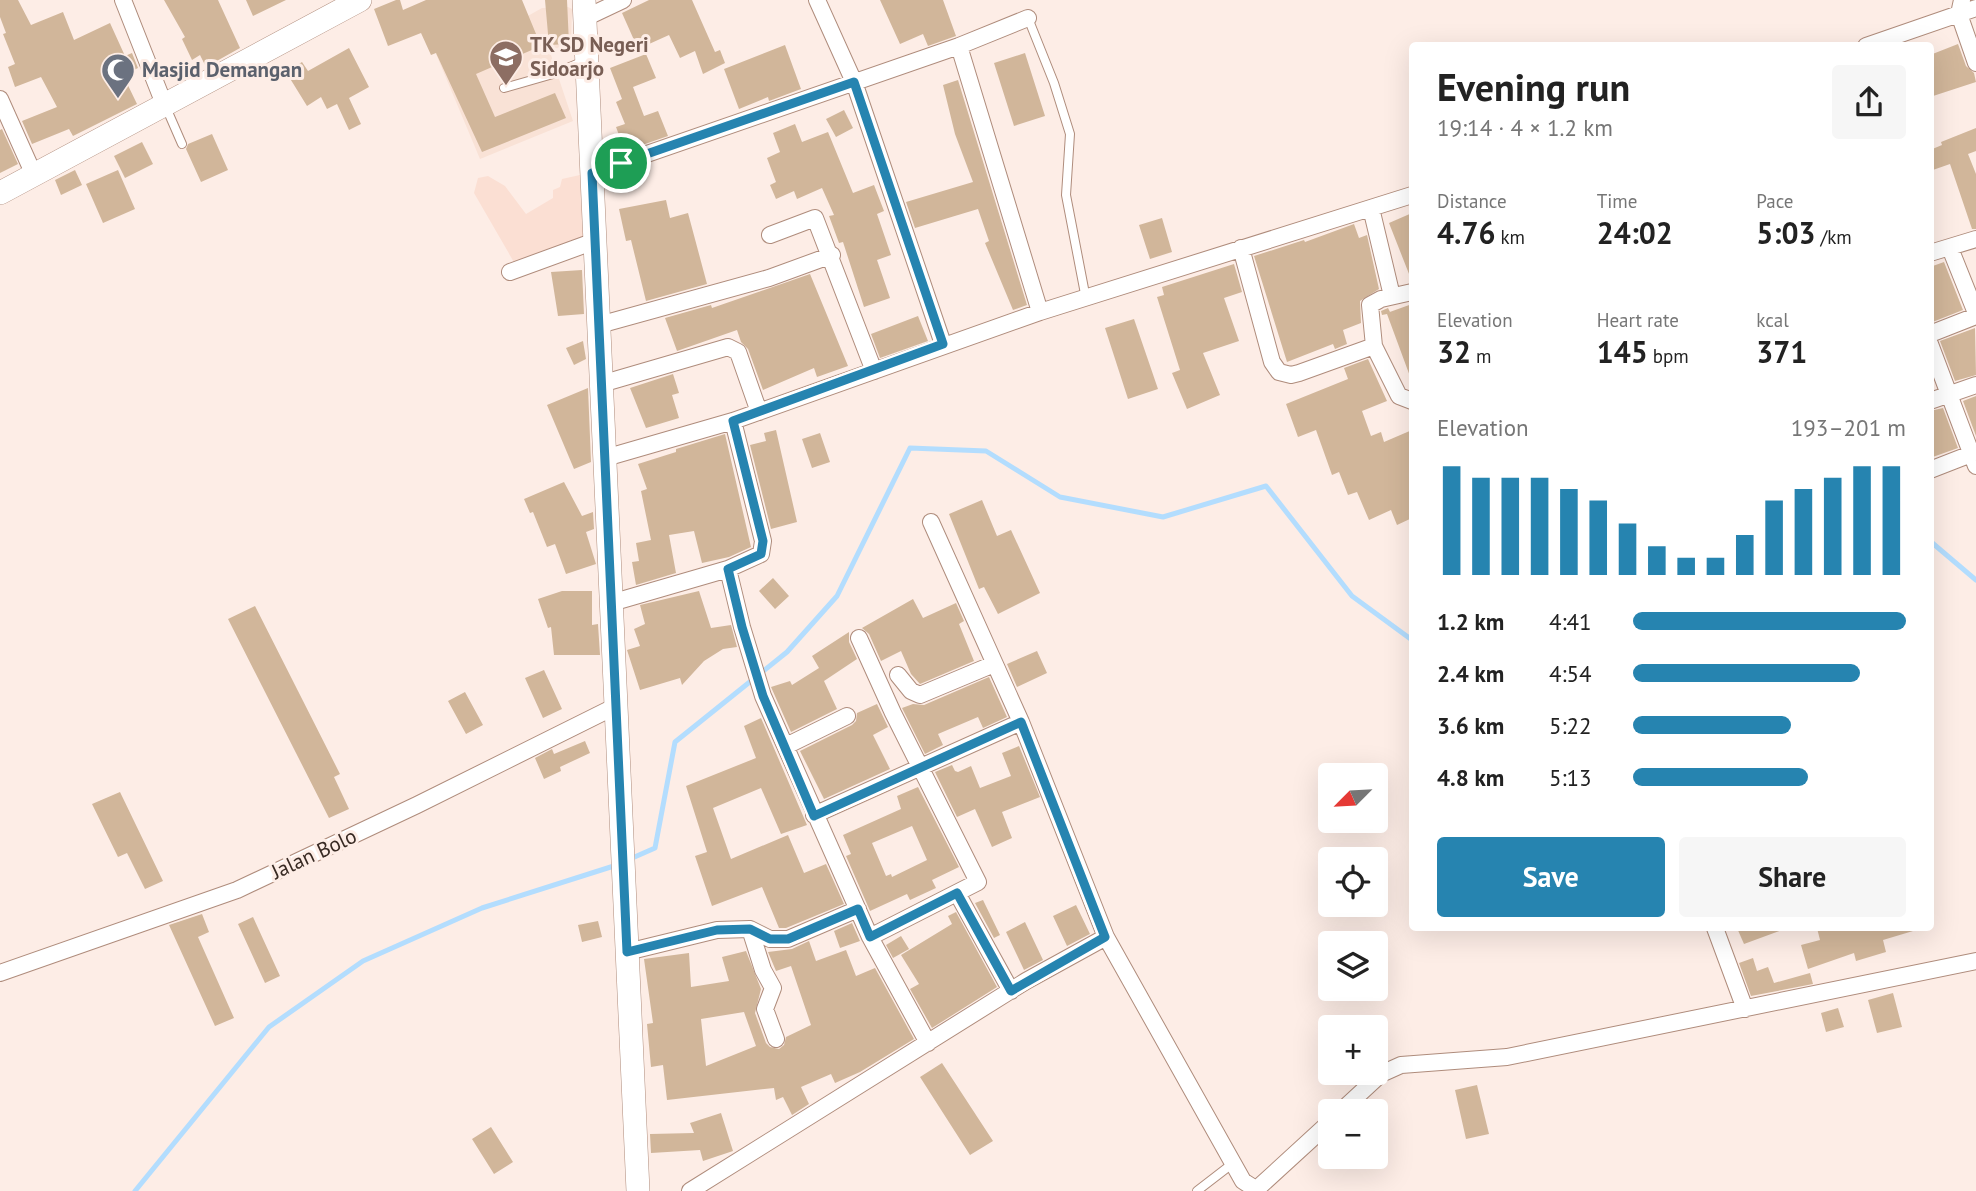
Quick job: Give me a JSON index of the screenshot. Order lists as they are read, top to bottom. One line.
{"streets":{"street":["Jalan Bolo"]},"places":{"school or university":["TK SD Negeri Sidoarjo"],"mosque":["Masjid Demangan"]},"north":"bottom left","page":{"heading":["Evening run","19:14 · 4 × 1.2 km"],"stats":[["Distance","4.76 km"],["Time","24:02"],["Pace","5:03 /km"],["Elevation","32 m"],["Heart rate","145 bpm"],["kcal","371"]],"chart":["Elevation","193–201 m"],"list":[{"name":"1.2 km","note":"4:41"},{"name":"2.4 km","note":"4:54"},{"name":"3.6 km","note":"5:22"},{"name":"4.8 km","note":"5:13"}],"map_buttons":["+","−"],"buttons":["Save","Share"]}}
